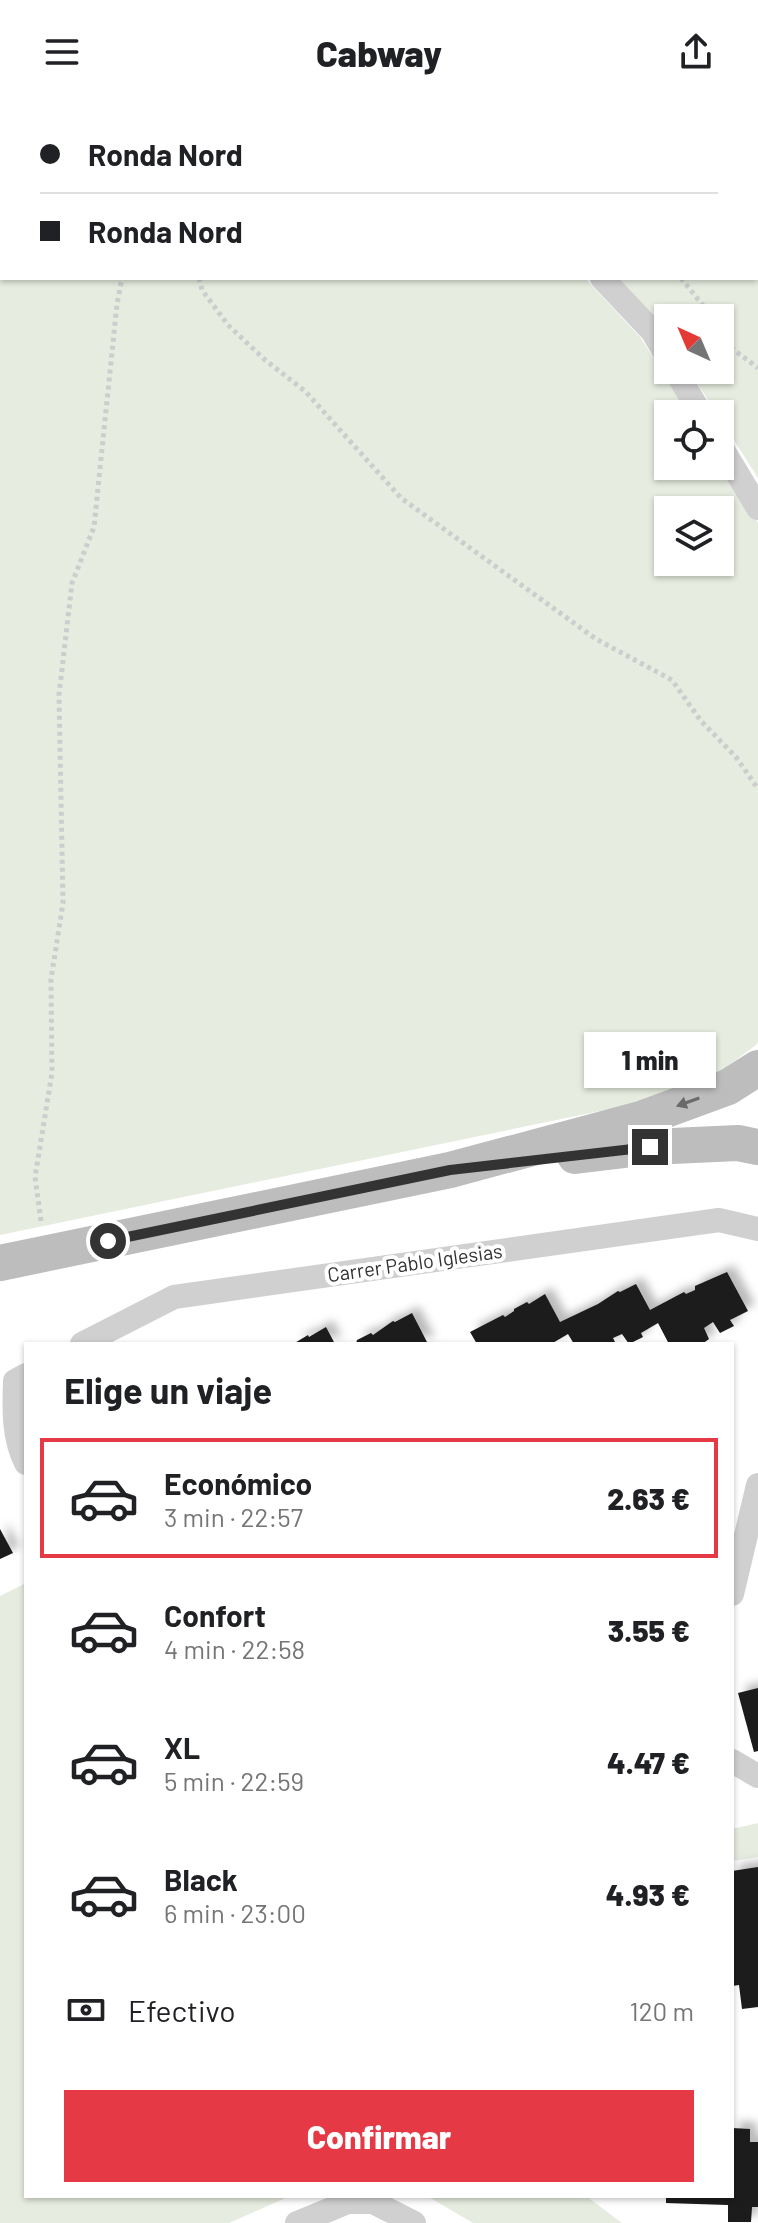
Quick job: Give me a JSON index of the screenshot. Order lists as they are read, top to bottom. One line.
{"streets":{"street":["Carrer Pablo Iglesias"]},"north":"top left","page":{"header":"Cabway","banner":["Ronda Nord","Ronda Nord"],"bubble":"1 min","heading":"Elige un viaje","list":[{"name":"Económico","note":"3 min · 22:57","value":"2.63 €"},{"name":"Confort","note":"4 min · 22:58","value":"3.55 €"},{"name":"XL","note":"5 min · 22:59","value":"4.47 €"},{"name":"Black","note":"6 min · 23:00","value":"4.93 €"}],"pay":["Efectivo","120 m"],"buttons":"Confirmar"}}
